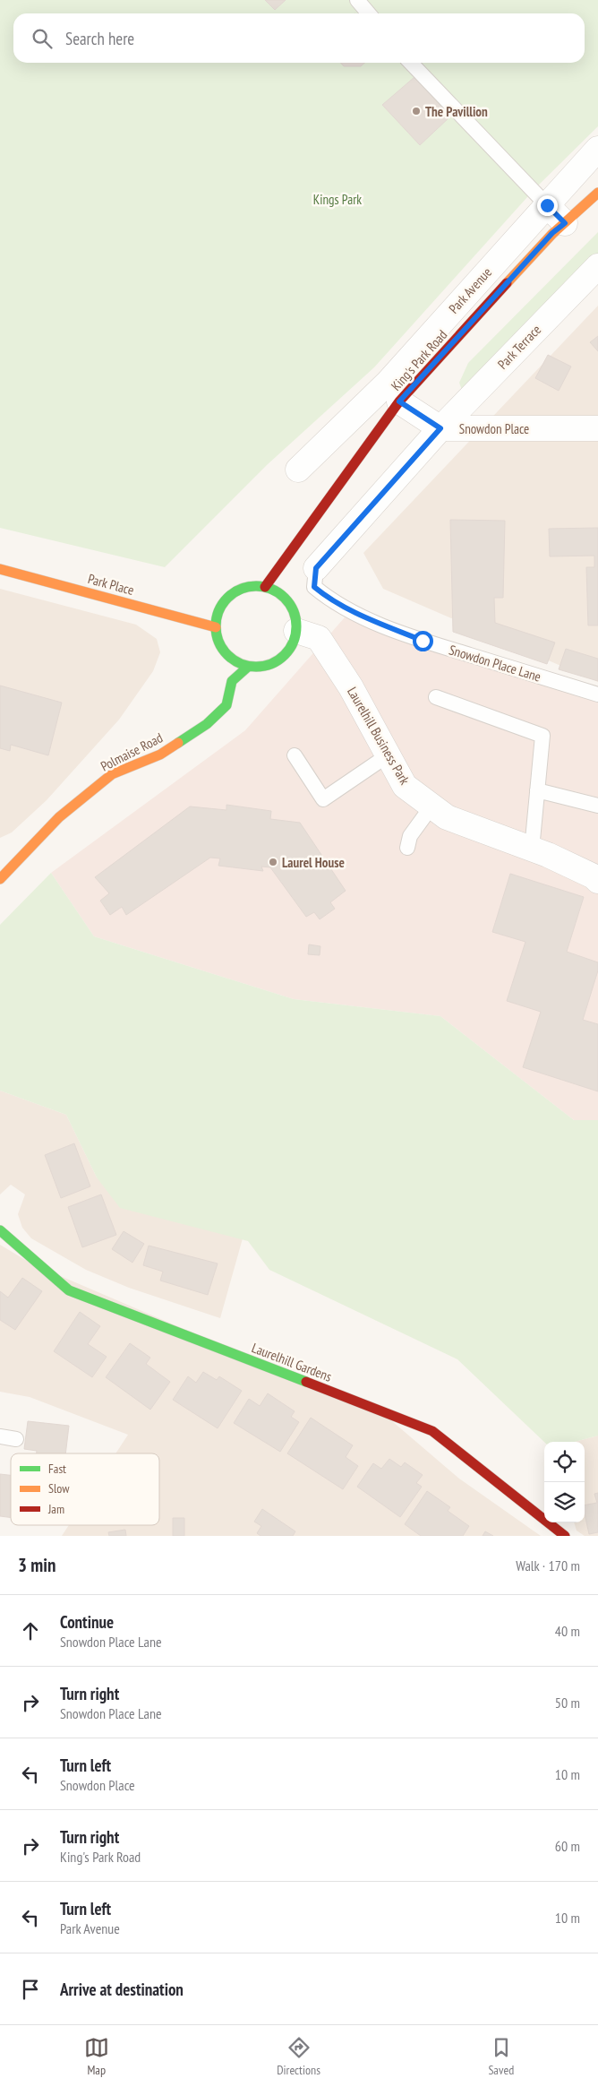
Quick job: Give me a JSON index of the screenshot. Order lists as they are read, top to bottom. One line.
{"streets":{"street":["Park Avenue","Park Terrace","King's Park Road","Snowdon Place","Park Place","Snowdon Place Lane","Laurelhill Business Park","Polmaise Road","Laurelhill Gardens"]},"crossings":[["Park Terrace","Snowdon Place"],["Park Terrace","Snowdon Place Lane"],["King's Park Road","Snowdon Place"],["King's Park Road","Park Place"],["King's Park Road","Laurelhill Business Park"],["King's Park Road","Polmaise Road"],["Snowdon Place","Snowdon Place Lane"],["Park Place","Laurelhill Business Park"],["Park Place","Polmaise Road"],["Laurelhill Business Park","Polmaise Road"]],"parks":["Kings Park"],"places":["The Pavillion","Laurel House"],"legend":["Fast","Slow","Jam"],"page":{"search":"Search here","heading":["3 min","Walk · 170 m"],"list":[["Continue","Snowdon Place Lane","40 m"],["Turn right","Snowdon Place Lane","50 m"],["Turn left","Snowdon Place","10 m"],["Turn right","King's Park Road","60 m"],["Turn left","Park Avenue","10 m"],"Arrive at destination"],"nav":["Map","Directions","Saved"]}}
